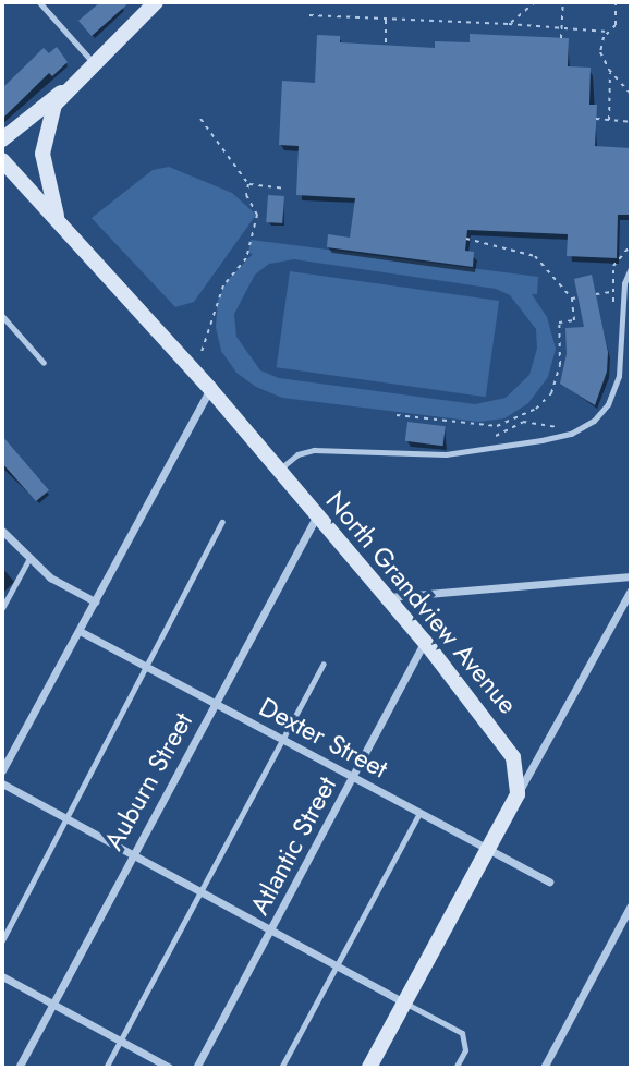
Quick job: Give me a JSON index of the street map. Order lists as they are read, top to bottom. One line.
{"streets":{"street":["North Grandview Avenue","Dexter Street","Auburn Street","Atlantic Street"]},"crossings":[["North Grandview Avenue","Auburn Street"],["North Grandview Avenue","Atlantic Street"],["Dexter Street","Auburn Street"],["Dexter Street","Atlantic Street"]]}
